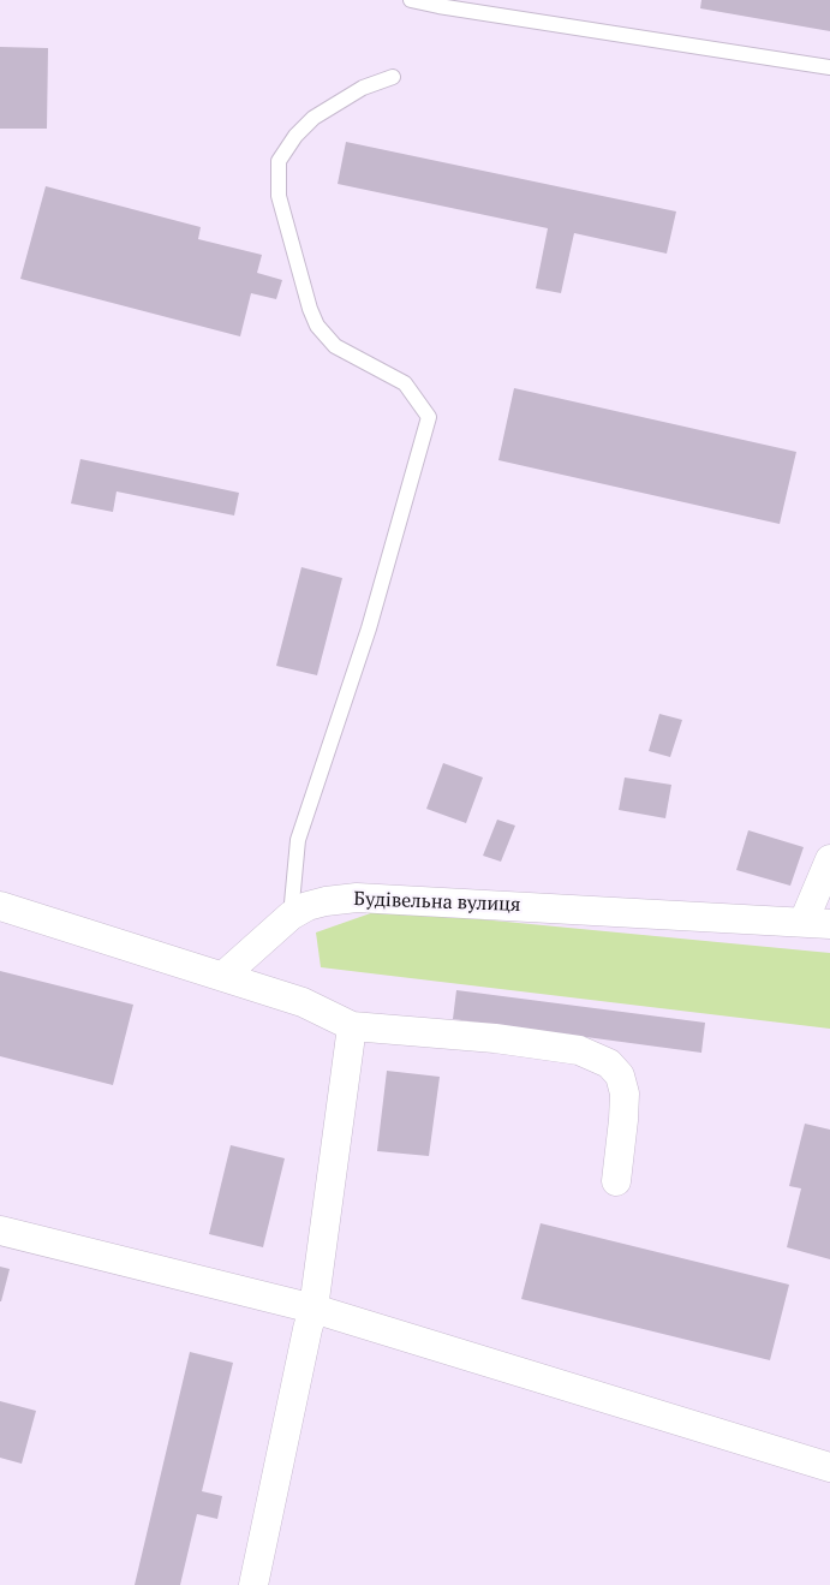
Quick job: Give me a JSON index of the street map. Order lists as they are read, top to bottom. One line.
{"streets":{"street":["Будівельна вулиця"]}}
